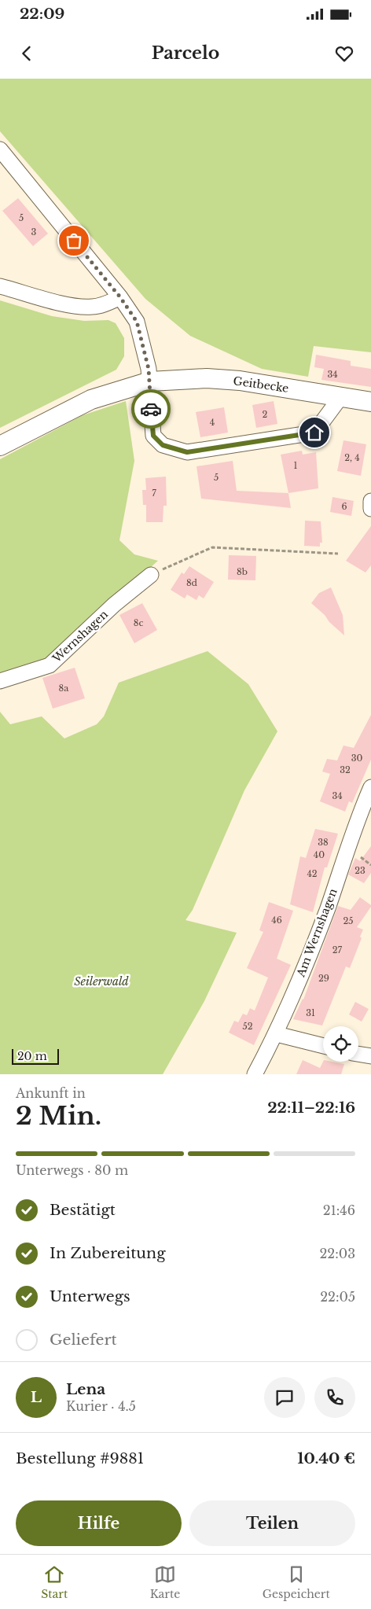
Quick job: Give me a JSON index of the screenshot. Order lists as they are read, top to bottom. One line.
{"streets":{"street":["Geitbecke","Wernshagen","Am Wernshagen"]},"parks":["Seilerwald"],"house_numbers":["5","3","34","2","4","2, 4","1","5","7","6","8b","8d","8c","8a","30","32","34","38","40","23","42","46","25","27","29","31","52"],"scale_bar":"20 m","page":{"status":"22:09","header":"Parcelo","scale":"20 m","heading":["2 Min.","Ankunft in","22:11–22:16"],"panel":["Lena","Kurier · 4.5","Bestellung #9881","10.40 €"],"bar":"Unterwegs · 80 m","list":[["Bestätigt","21:46"],["In Zubereitung","22:03"],["Unterwegs","22:05"],"Geliefert"],"round":"L","buttons":["Hilfe","Teilen"],"tabs":["Start","Karte","Gespeichert"]}}
